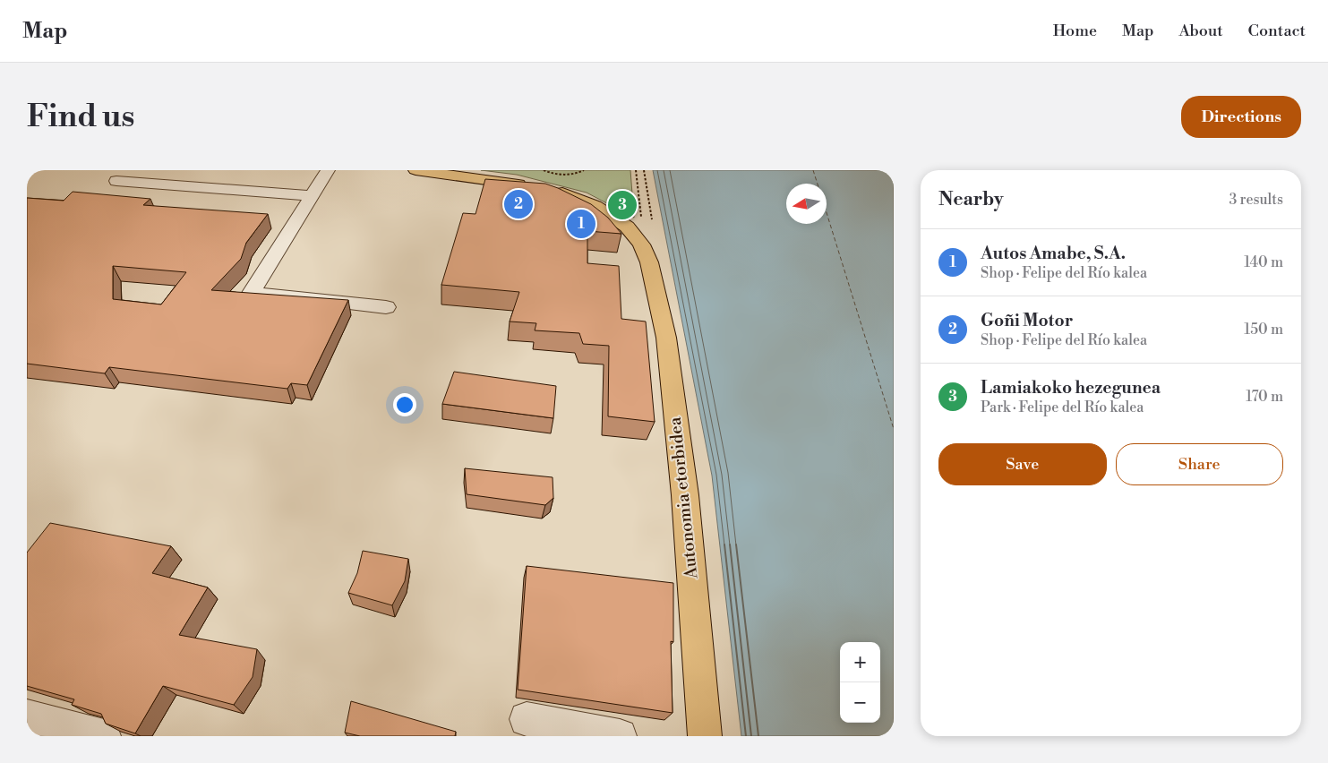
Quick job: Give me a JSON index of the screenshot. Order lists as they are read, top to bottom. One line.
{"streets":{"main road":["Autonomia etorbidea"]},"north":"left","page":{"header":"Map","nav":["Home","Map","About","Contact"],"buttons":["Directions",["Save","Share"]],"title":"Find us","heading":["Nearby","3 results"],"pins":["2","3","1"],"list":[{"mark":"1","name":"Autos Amabe, S.A.","note":"Shop · Felipe del Río kalea","value":"140 m"},{"mark":"2","name":"Goñi Motor","note":"Shop · Felipe del Río kalea","value":"150 m"},{"mark":"3","name":"Lamiakoko hezegunea","note":"Park · Felipe del Río kalea","value":"170 m"}],"map_buttons":["+","−"]}}
